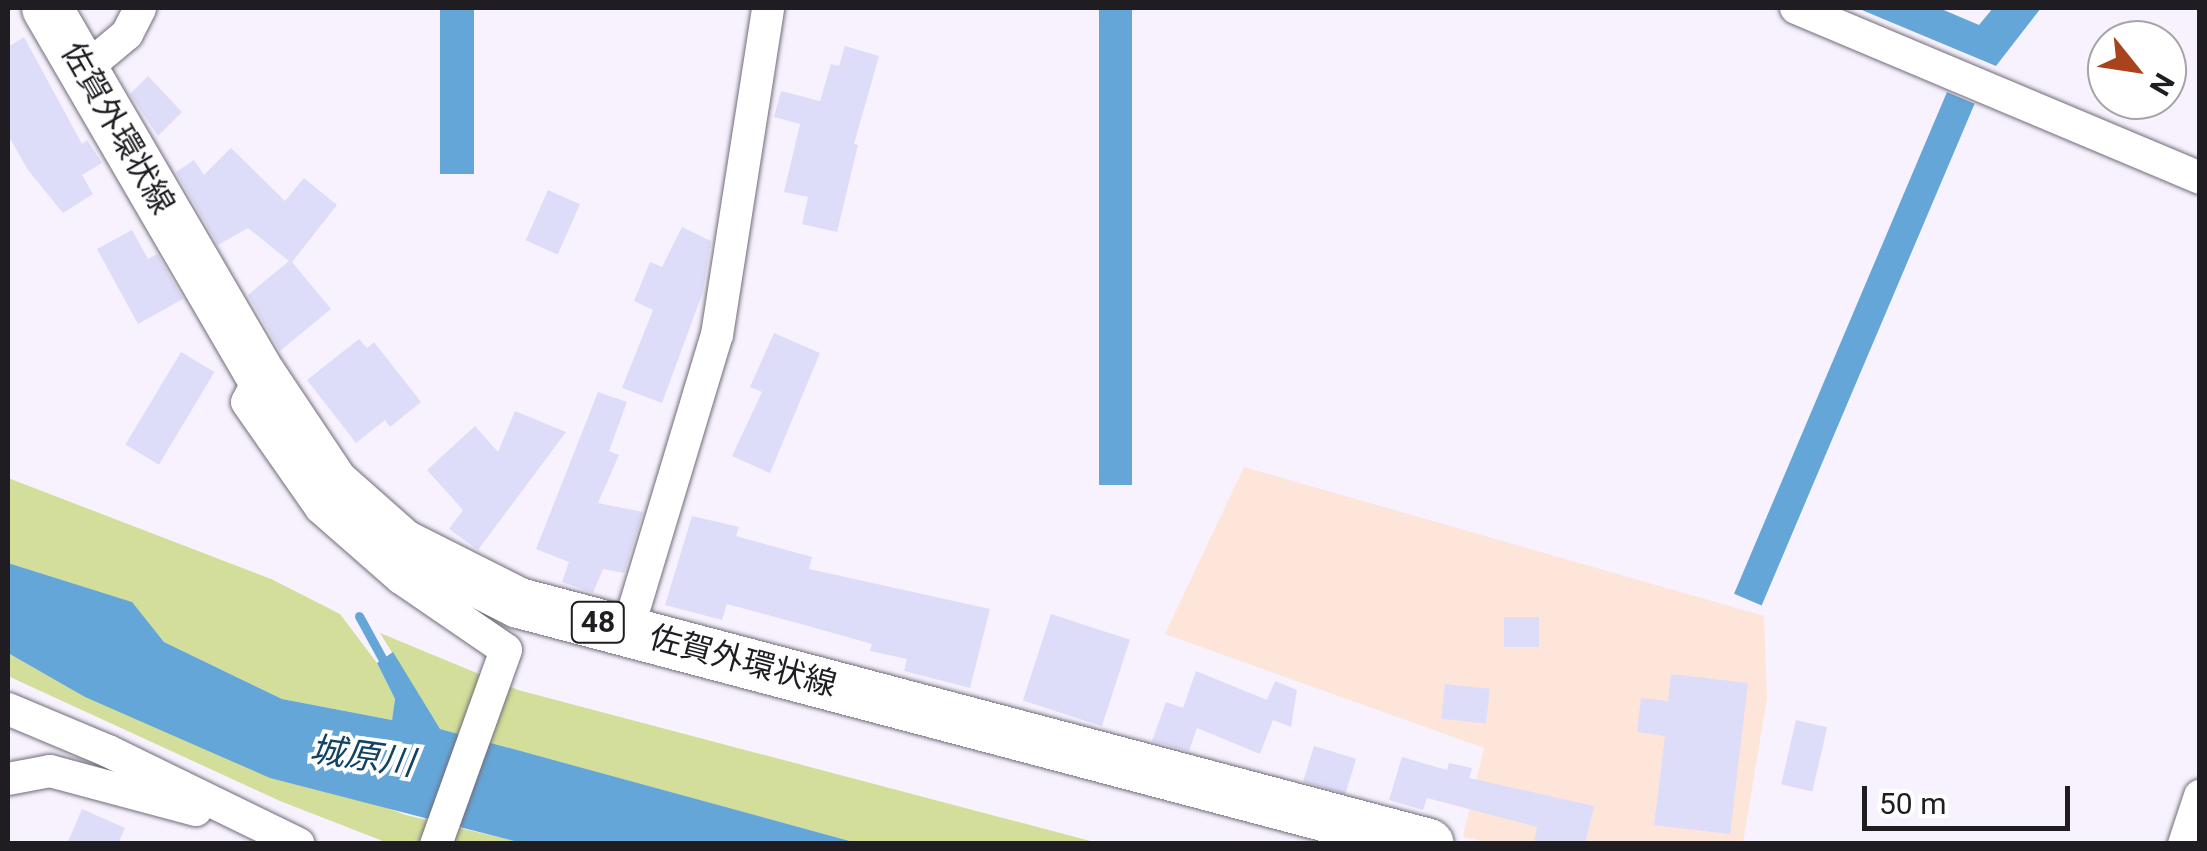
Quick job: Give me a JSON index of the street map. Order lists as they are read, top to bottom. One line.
{"streets":{"main road":["佐賀外環状線","48"]},"water":["城原川"],"scale_bar":"50 m","north":"bottom right"}
